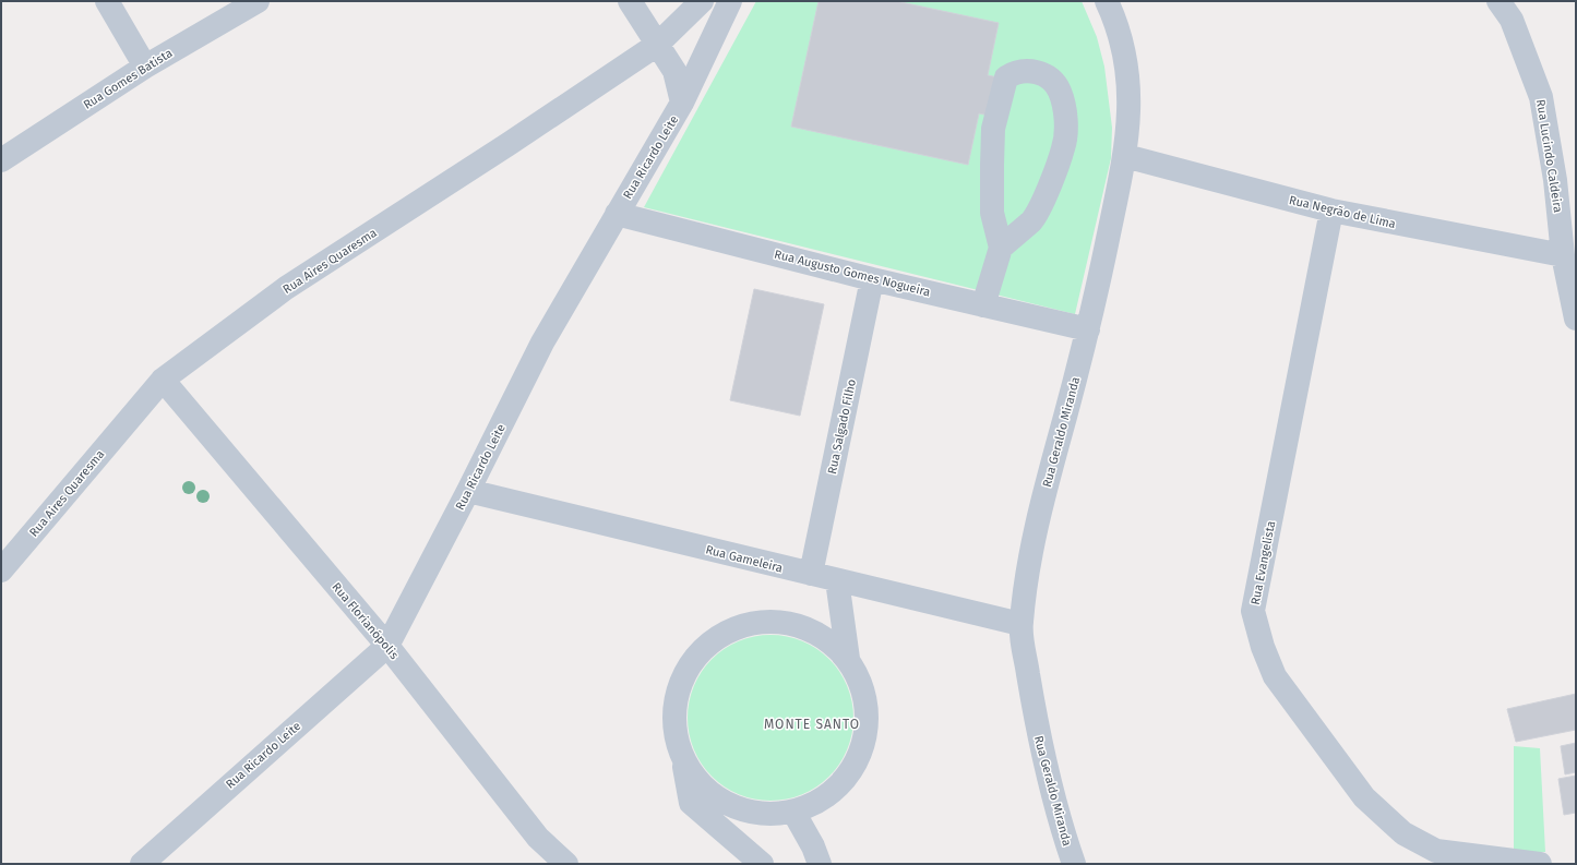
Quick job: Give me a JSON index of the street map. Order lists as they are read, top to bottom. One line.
{"streets":{"street":["Rua Gomes Batista","Rua Lucindo Caldeira","Rua Ricardo Leite","Rua Negrão de Lima","Rua Aires Quaresma","Rua Augusto Gomes Nogueira","Rua Salgado Filho","Rua Geraldo Miranda","Rua Gameleira","Rua Evangelista","Rua Florianópolis"]},"crossings":[["Rua Lucindo Caldeira","Rua Negrão de Lima"],["Rua Ricardo Leite","Rua Augusto Gomes Nogueira"],["Rua Ricardo Leite","Rua Gameleira"],["Rua Ricardo Leite","Rua Florianópolis"],["Rua Negrão de Lima","Rua Geraldo Miranda"],["Rua Negrão de Lima","Rua Evangelista"],["Rua Aires Quaresma","Rua Florianópolis"],["Rua Augusto Gomes Nogueira","Rua Salgado Filho"],["Rua Augusto Gomes Nogueira","Rua Geraldo Miranda"],["Rua Salgado Filho","Rua Gameleira"],["Rua Geraldo Miranda","Rua Gameleira"]],"districts":["MONTE SANTO"]}
